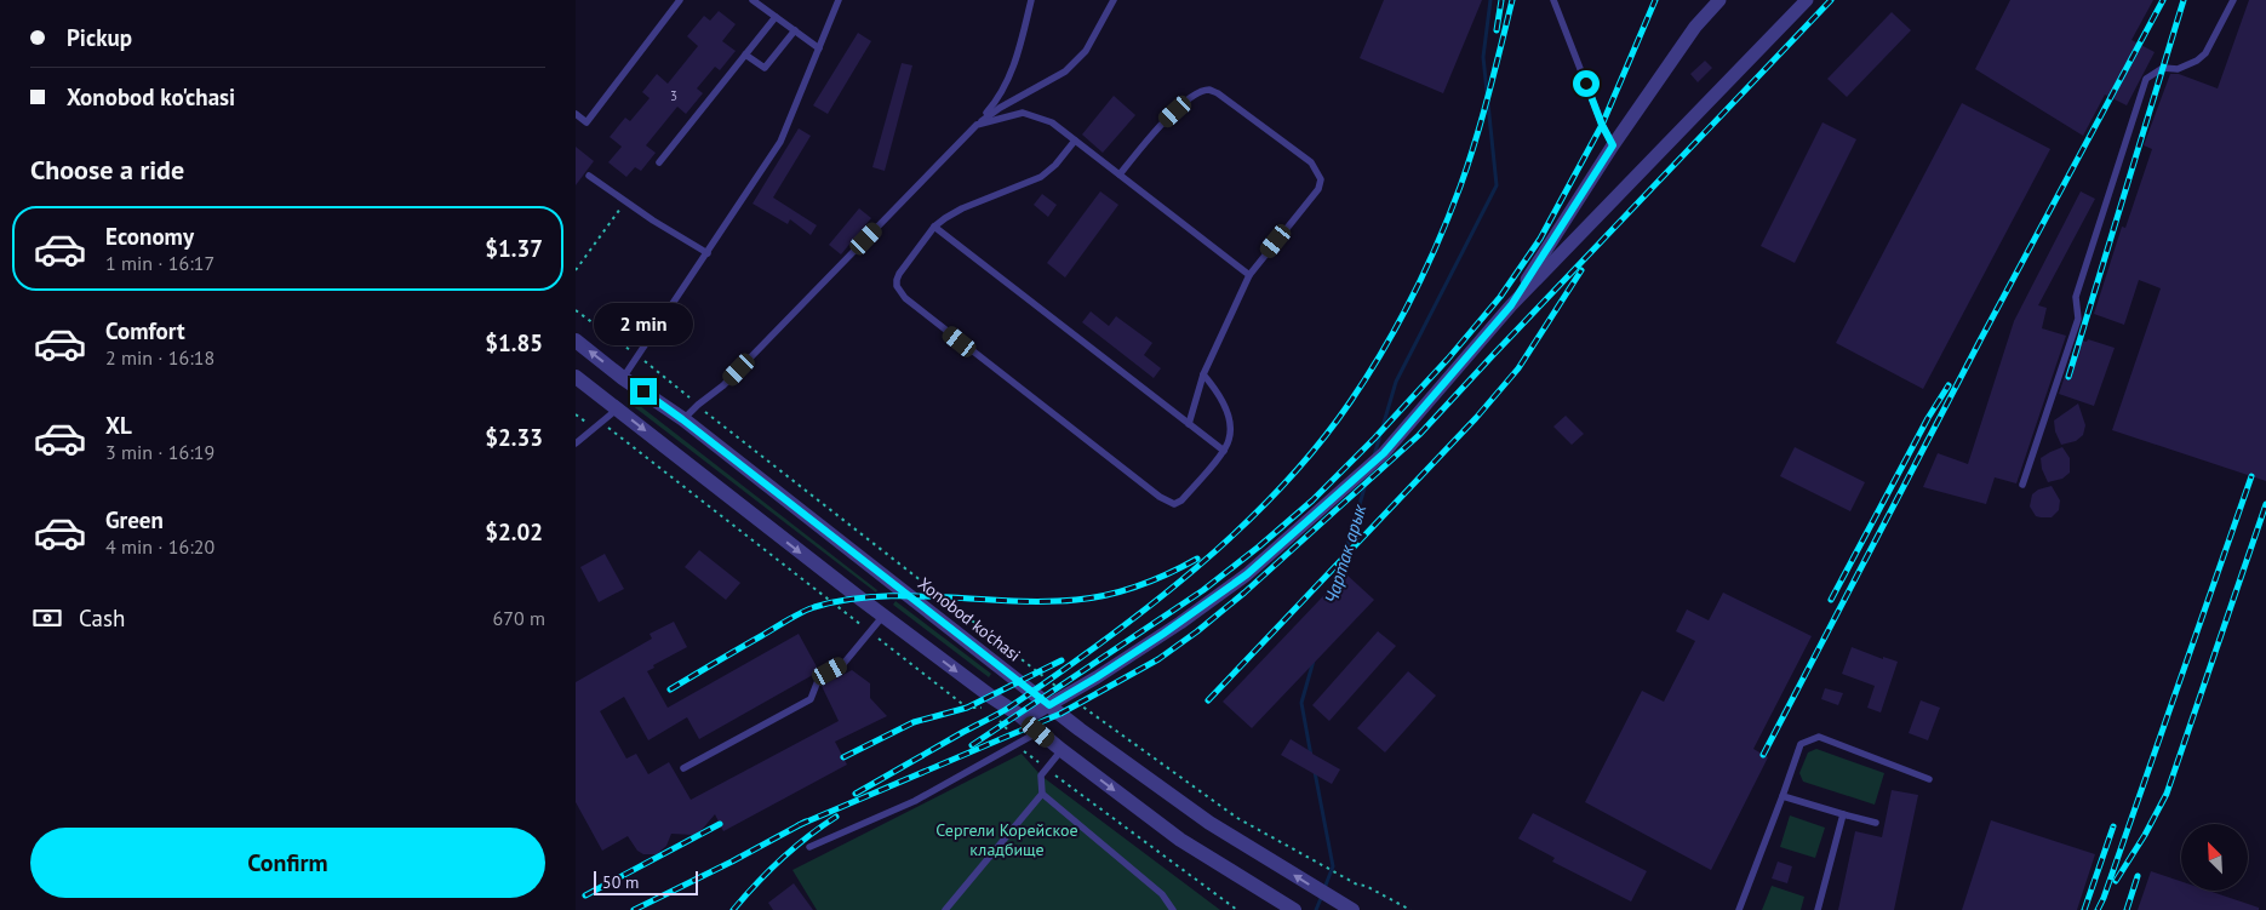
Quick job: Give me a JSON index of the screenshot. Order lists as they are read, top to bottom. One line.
{"streets":{"street":["Xonobod ko'chasi"]},"water":["Чартак арык"],"parks":["Сергели Корейское кладбище"],"house_numbers":["3"],"scale_bar":"50 m","north":"top left","page":{"banner":["Pickup","Xonobod ko'chasi"],"heading":"Choose a ride","list":[{"name":"Economy","note":"1 min · 16:17","value":"$1.37"},{"name":"Comfort","note":"2 min · 16:18","value":"$1.85"},{"name":"XL","note":"3 min · 16:19","value":"$2.33"},{"name":"Green","note":"4 min · 16:20","value":"$2.02"}],"bubble":"2 min","pay":["Cash","670 m"],"buttons":"Confirm","scale":"50 m"}}
